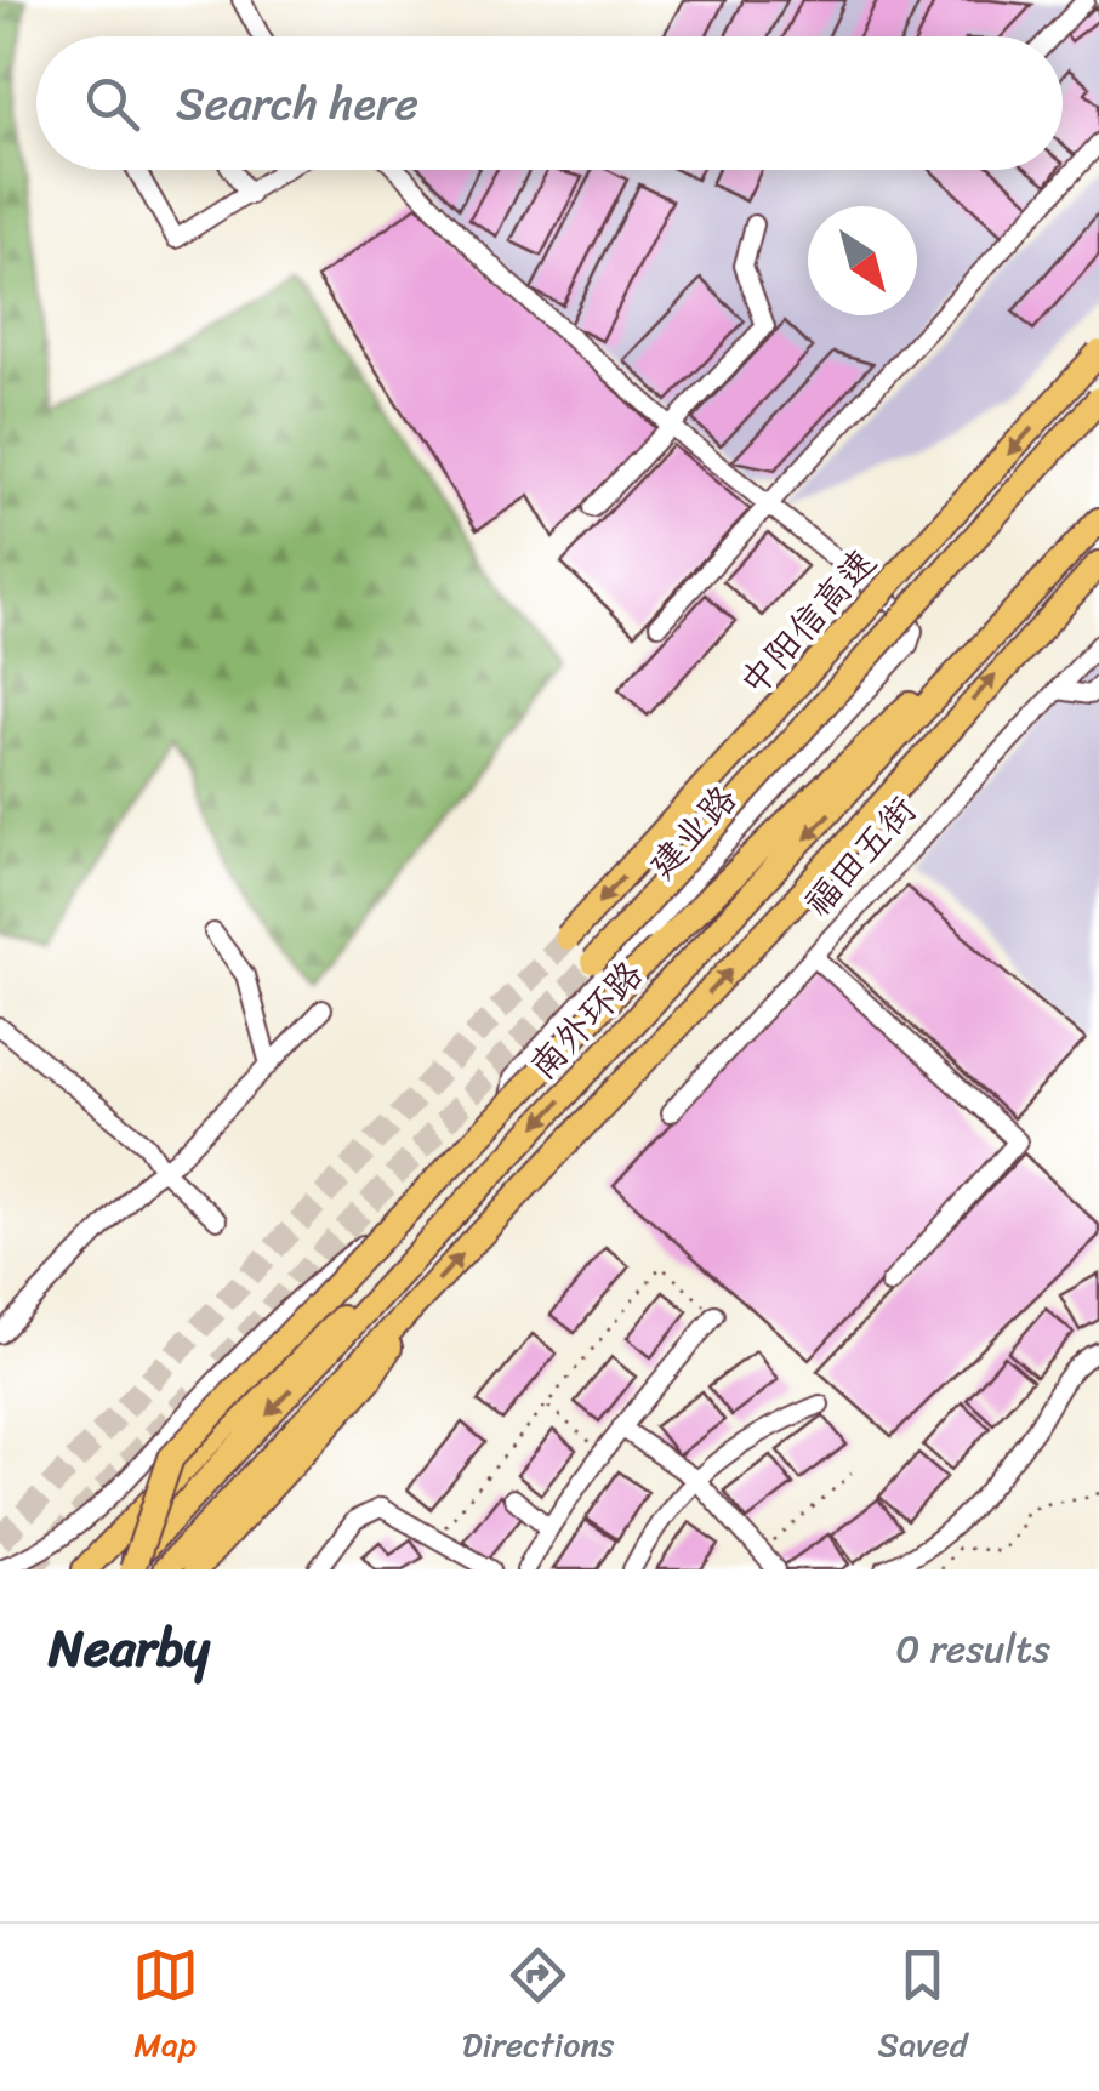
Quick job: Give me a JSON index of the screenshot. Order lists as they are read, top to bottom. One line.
{"streets":{"highway":["中阳信高速","南外环路"],"street":["建业路","福田五街"]},"north":"bottom right","page":{"search":"Search here","heading":["Nearby","0 results"],"nav":["Map","Directions","Saved"]}}
